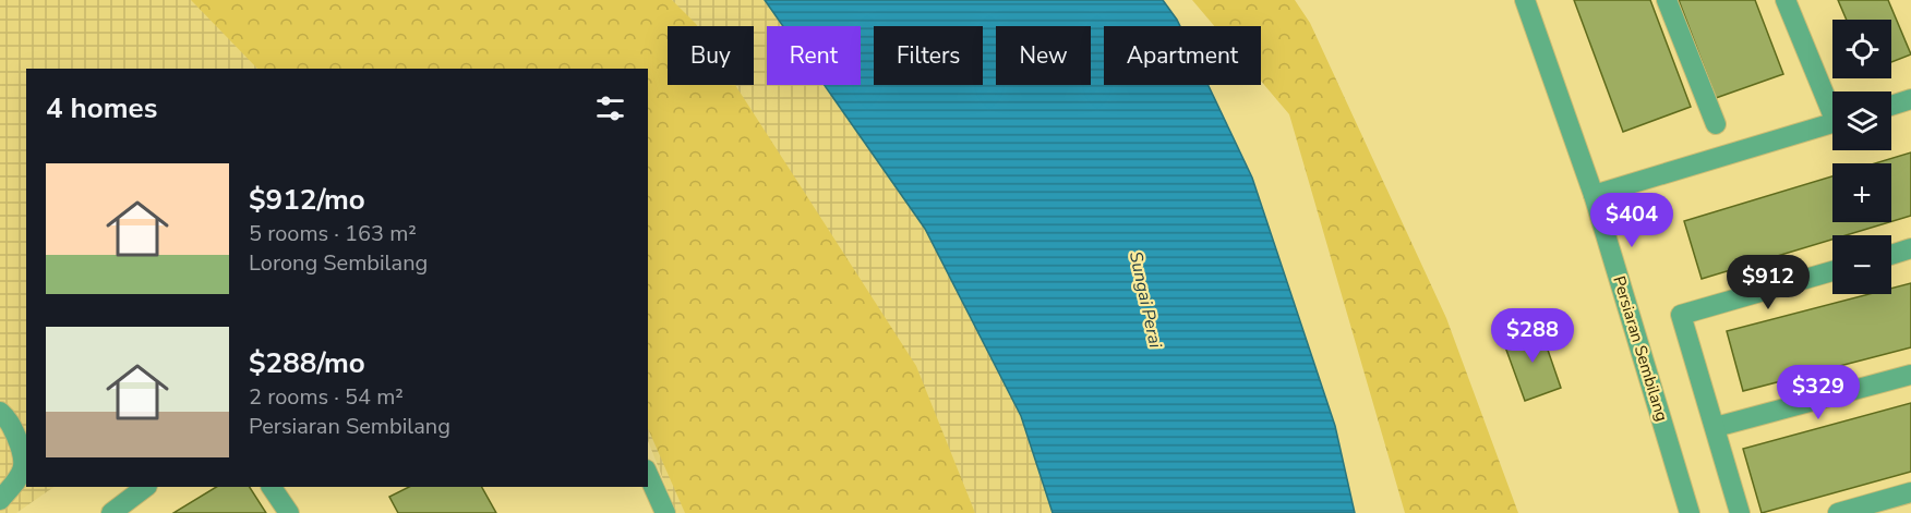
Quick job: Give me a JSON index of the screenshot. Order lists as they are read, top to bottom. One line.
{"streets":{"street":["Persiaran Sembilang"]},"water":["Sungai Perai"],"page":{"map_buttons":["+","−"],"chip":["Buy","Rent","Filters","New","Apartment"],"heading":"4 homes","list":[{"name":"$912/mo","note":"5 rooms · 163 m² · Lorong Sembilang"},{"name":"$288/mo","note":"2 rooms · 54 m² · Persiaran Sembilang"}],"price":["$404","$912","$288","$329"]}}
